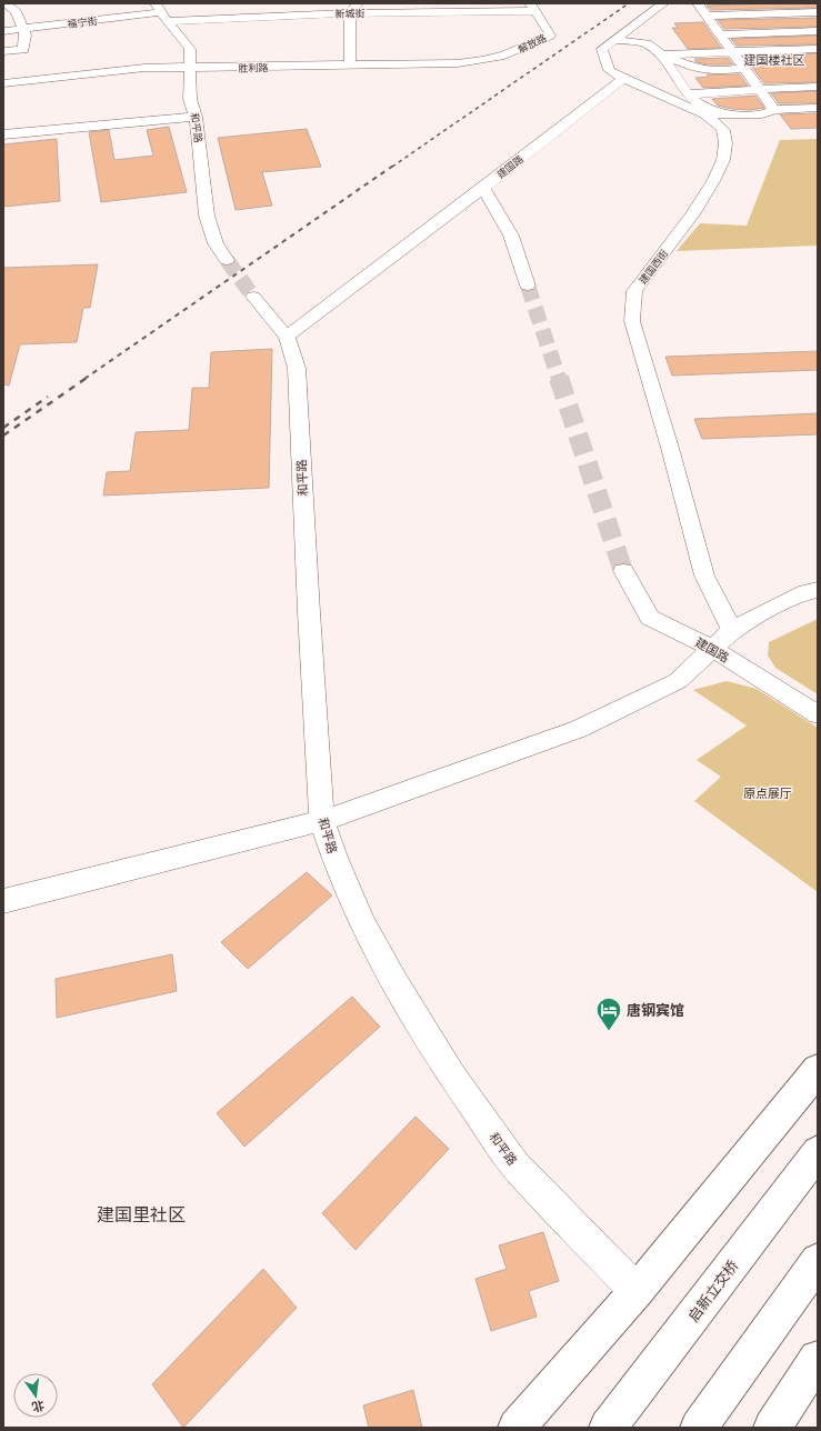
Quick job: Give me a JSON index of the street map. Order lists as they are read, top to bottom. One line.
{"streets":{"main road":["启新立交桥"],"street":["新城街","福宁街","解放路","胜利路","和平路","建国路","建国西街"]},"crossings":[["新城街","福宁街"],["新城街","解放路"],["新城街","和平路"],["福宁街","和平路"],["解放路","胜利路"],["胜利路","和平路"],["和平路","建国路"],["建国路","建国西街"]],"districts":["建国楼社区","建国里社区"],"parks":["原点展厅"],"places":{"hotel":["唐钢宾馆"]},"north":"bottom"}
